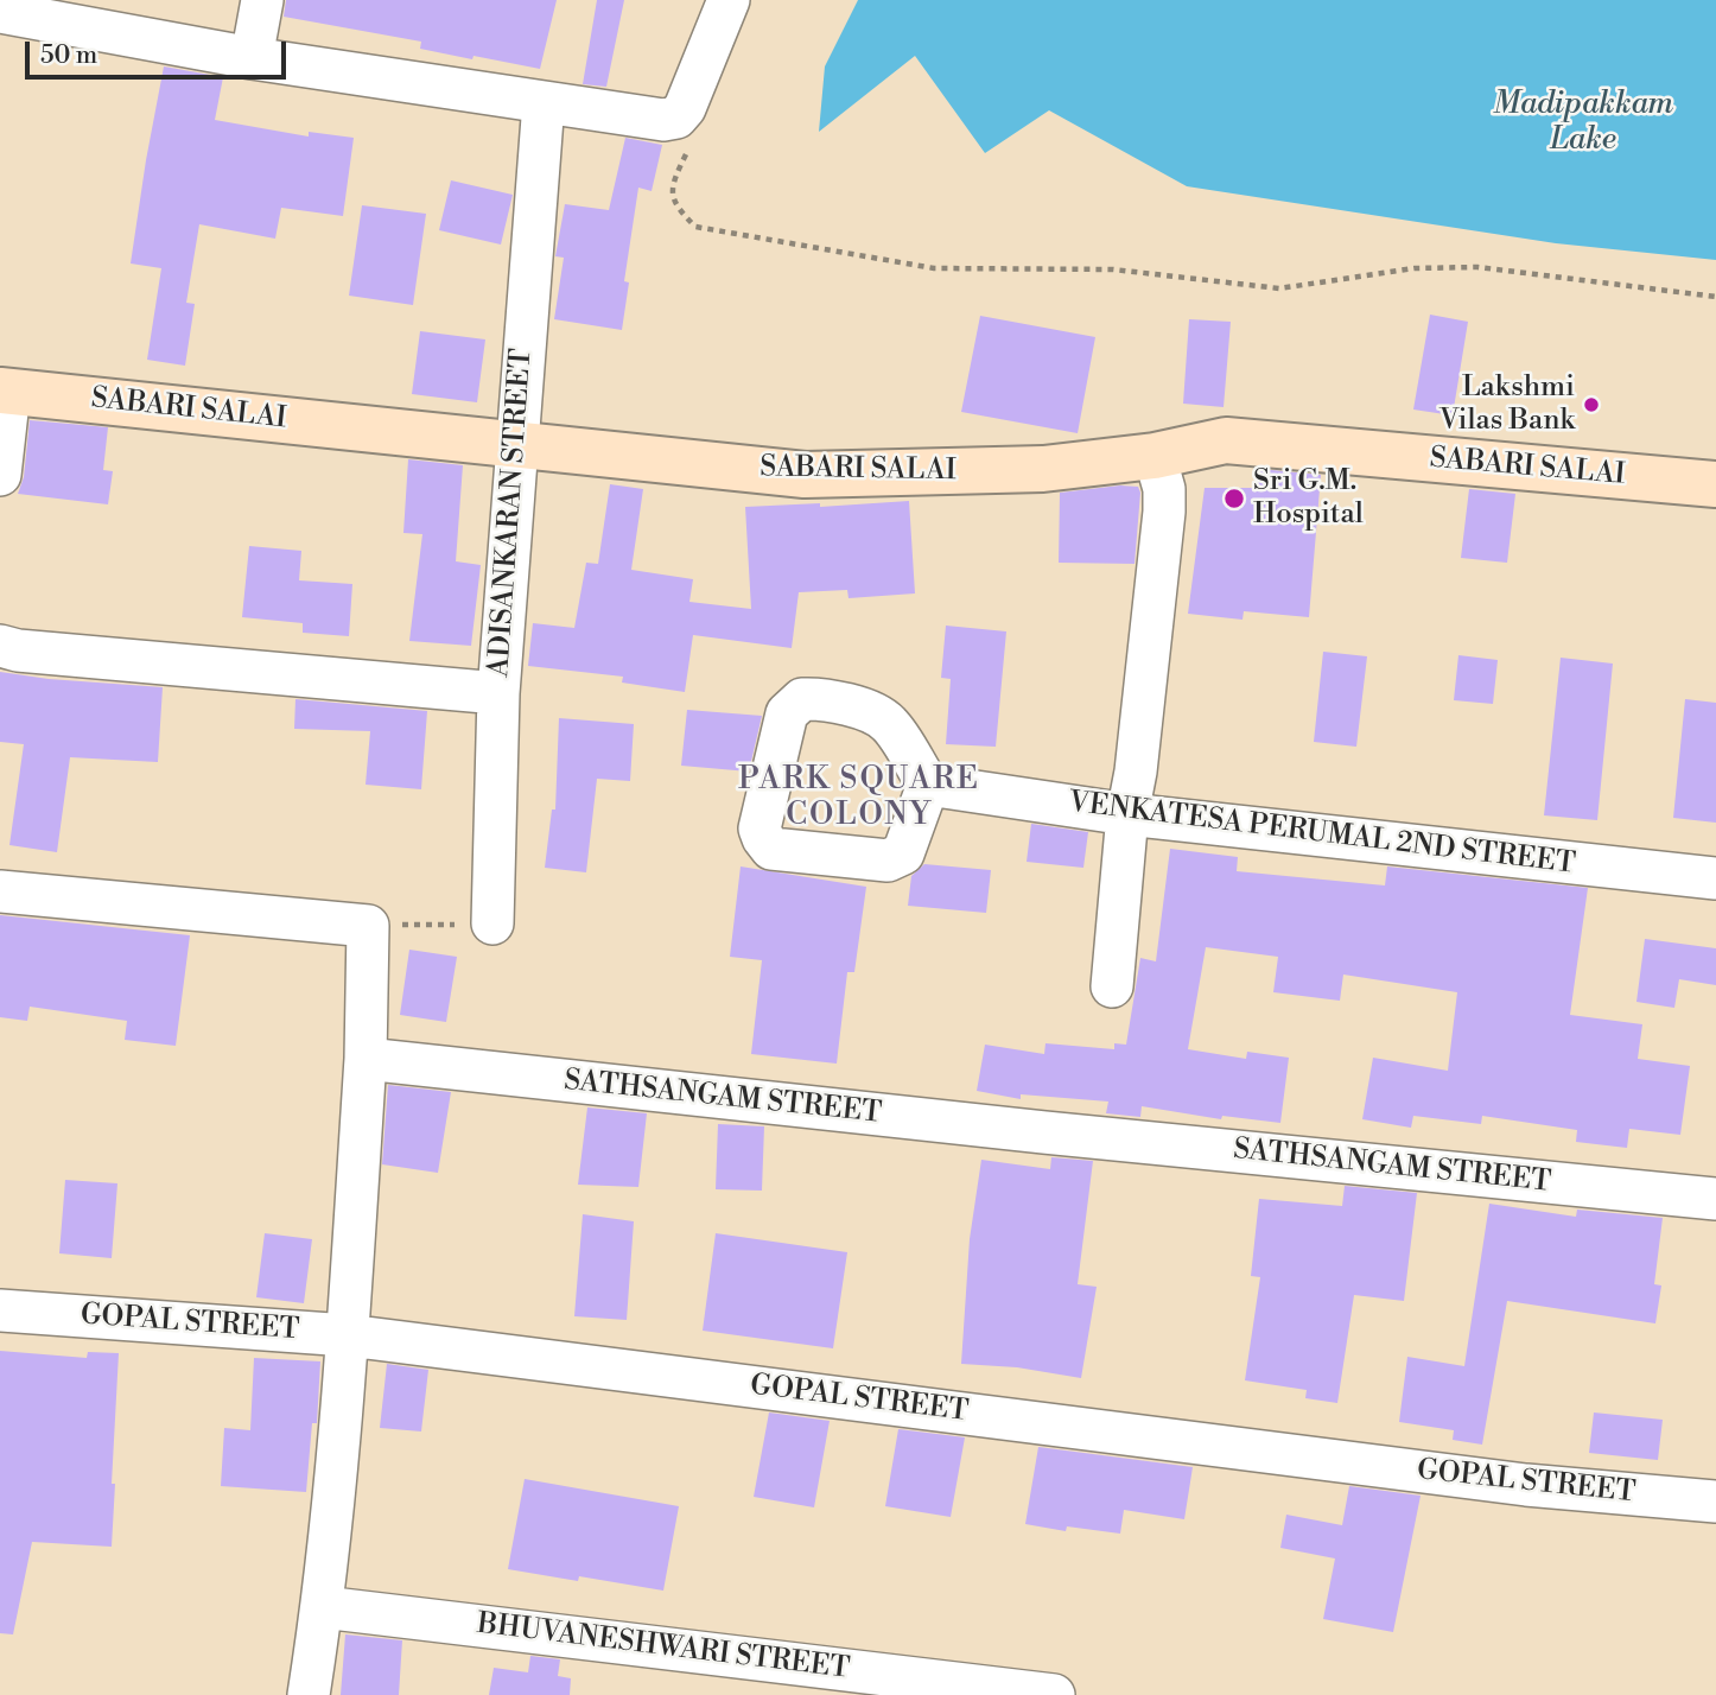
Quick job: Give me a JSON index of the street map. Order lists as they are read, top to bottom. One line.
{"streets":{"main road":["SABARI SALAI"],"street":["ADISANKARAN STREET","VENKATESA PERUMAL 2ND STREET","SATHSANGAM STREET","GOPAL STREET","BHUVANESHWARI STREET"]},"crossings":[["SABARI SALAI","ADISANKARAN STREET"]],"districts":["PARK SQUARE COLONY"],"water":["Madipakkam Lake"],"places":["Lakshmi Vilas Bank","Sri G.M. Hospital"],"scale_bar":"50 m"}
